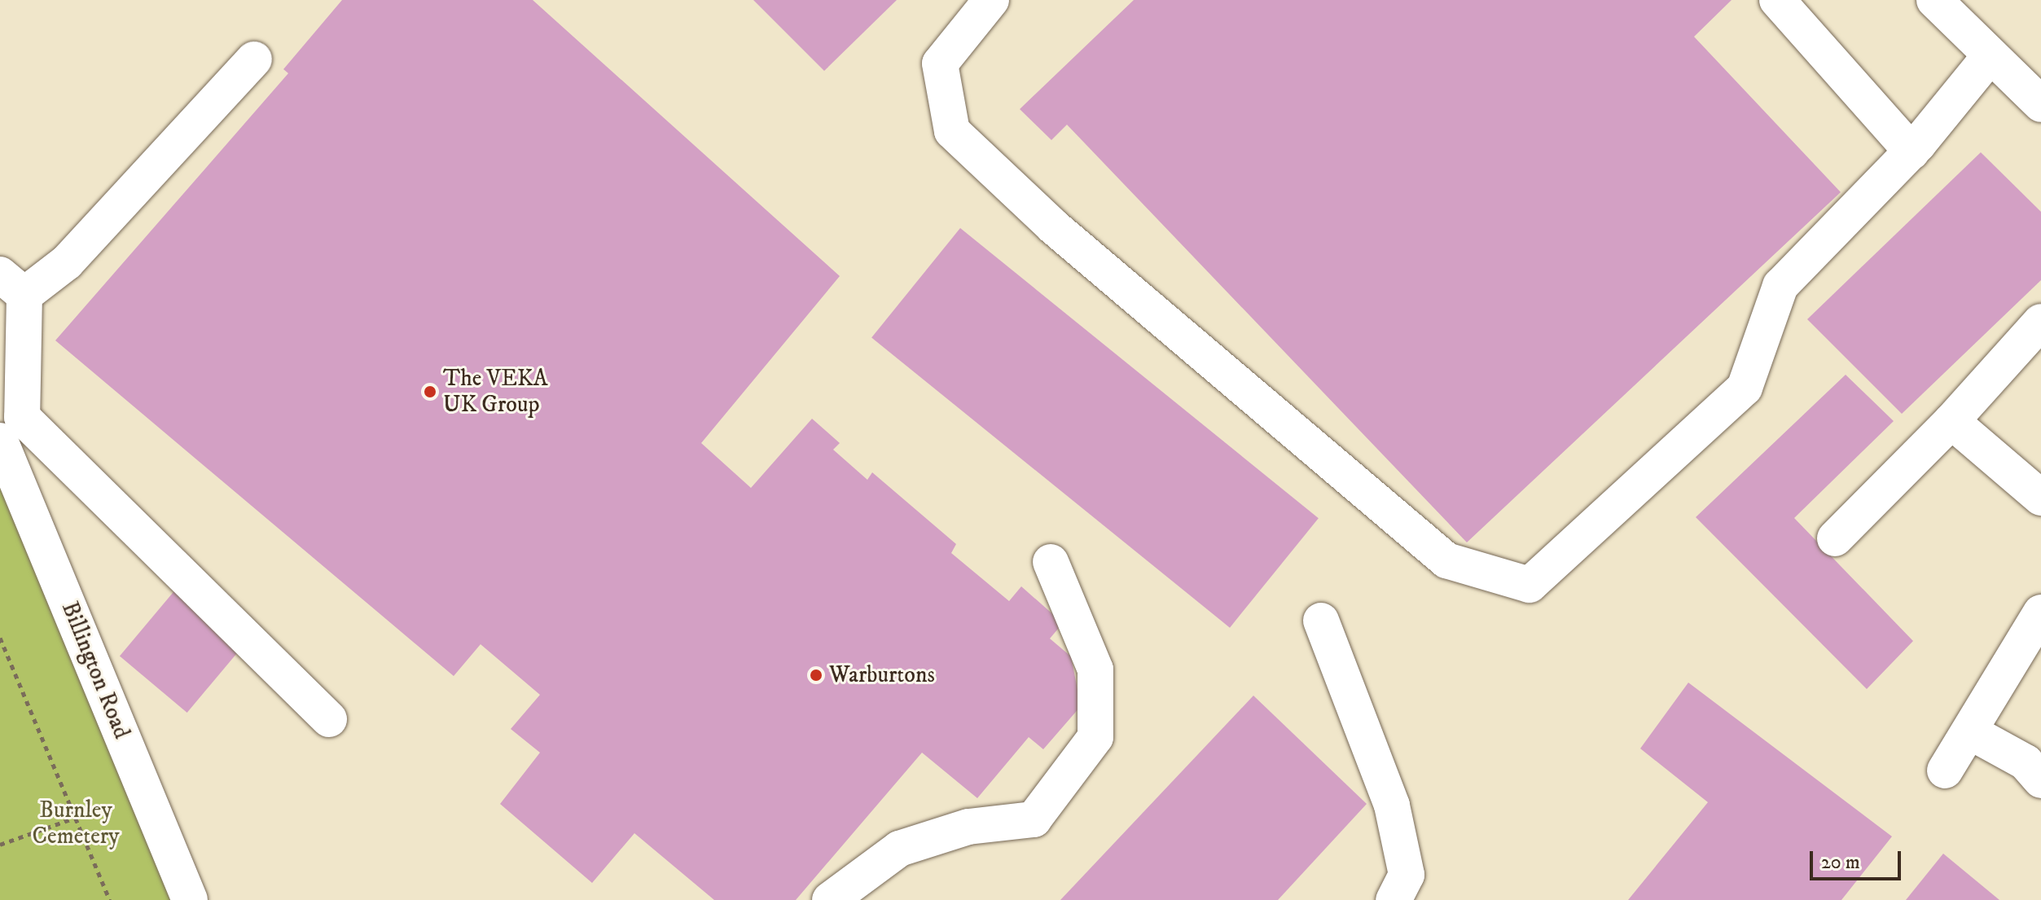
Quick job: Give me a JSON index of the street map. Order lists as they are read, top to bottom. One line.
{"streets":{"street":["Billington Road"]},"parks":["Burnley Cemetery"],"places":["The VEKA UK Group","Warburtons"],"scale_bar":"20 m"}
